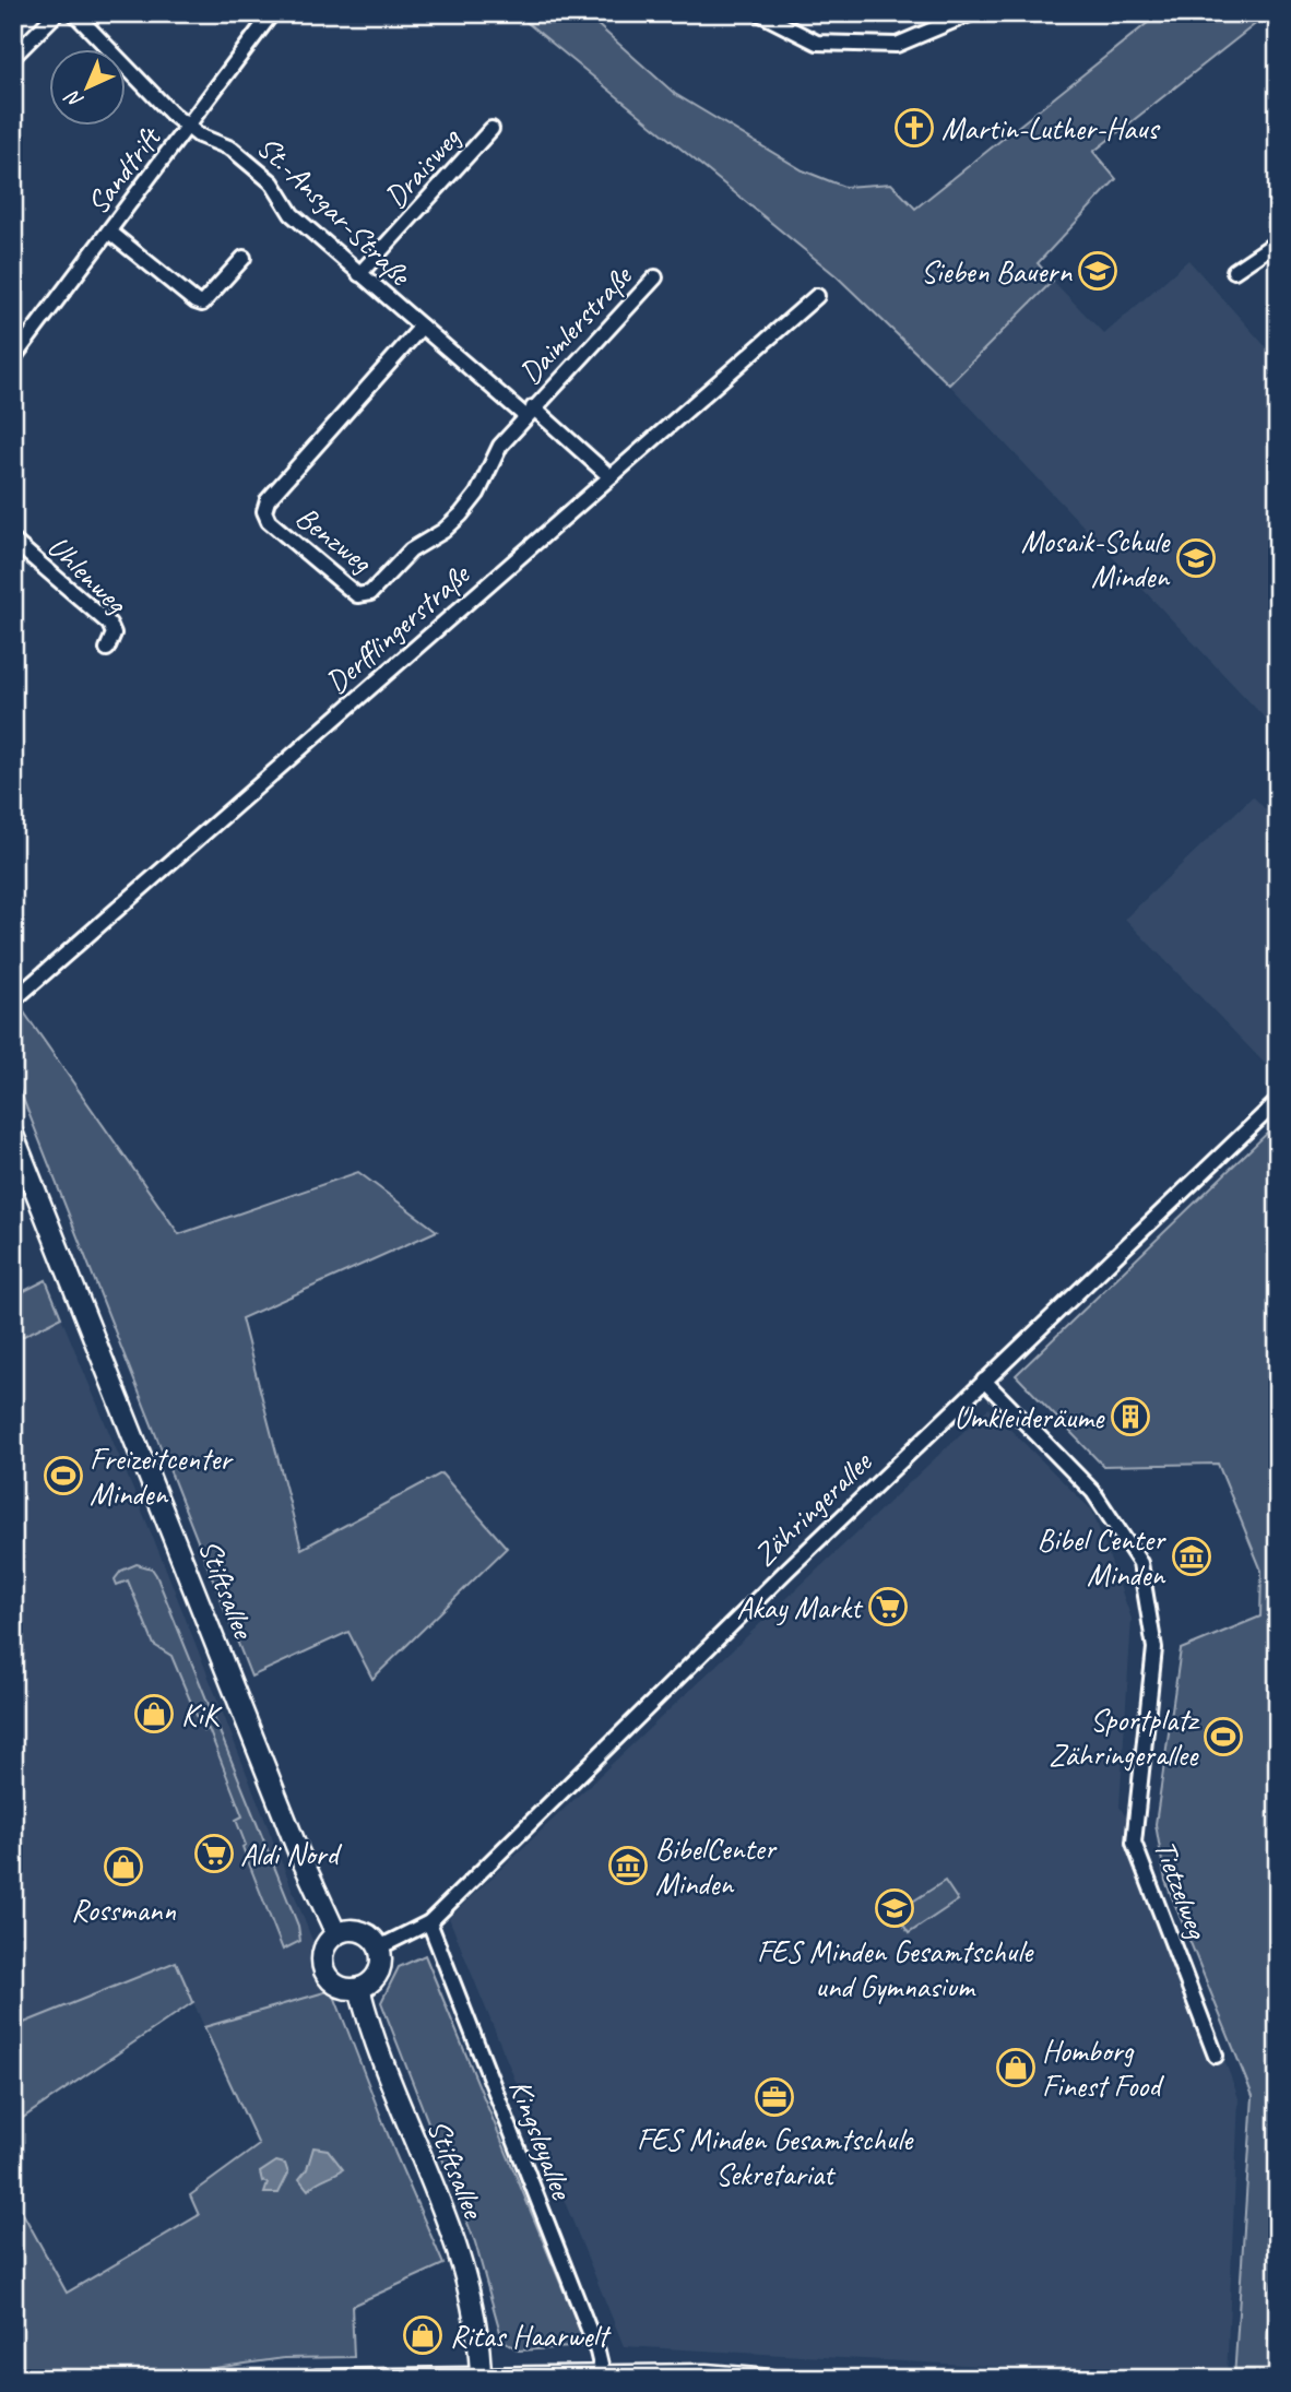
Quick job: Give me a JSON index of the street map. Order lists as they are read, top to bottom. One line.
{"streets":{"main road":["Stiftsallee"],"street":["Draisweg","Sandtrift","St.-Ansgar-Straße","Daimlerstraße","Benzweg","Uhlenweg","Derfflingerstraße","Zähringerallee","Tietzelweg","Kingsleyallee"]},"crossings":[["Draisweg","St.-Ansgar-Straße"],["Sandtrift","St.-Ansgar-Straße"],["St.-Ansgar-Straße","Daimlerstraße"],["St.-Ansgar-Straße","Benzweg"],["St.-Ansgar-Straße","Derfflingerstraße"],["Daimlerstraße","Benzweg"],["Zähringerallee","Stiftsallee"],["Zähringerallee","Tietzelweg"],["Zähringerallee","Kingsleyallee"]],"places":{"church":["Martin-Luther-Haus"],"school or university":["Sieben Bauern","Mosaik-Schule Minden","FES Minden Gesamtschule und Gymnasium"],"building":["Umkleideräume"],"sports":["Freizeitcenter Minden","Sportplatz Zähringerallee"],"museum":["Bibel Center Minden","BibelCenter Minden"],"supermarket":["Akay Markt","Aldi Nord"],"shop":["KiK","Rossmann","Homborg Finest Food","Ritas Haarwelt"],"office":["FES Minden Gesamtschule Sekretariat"]},"north":"bottom left"}
